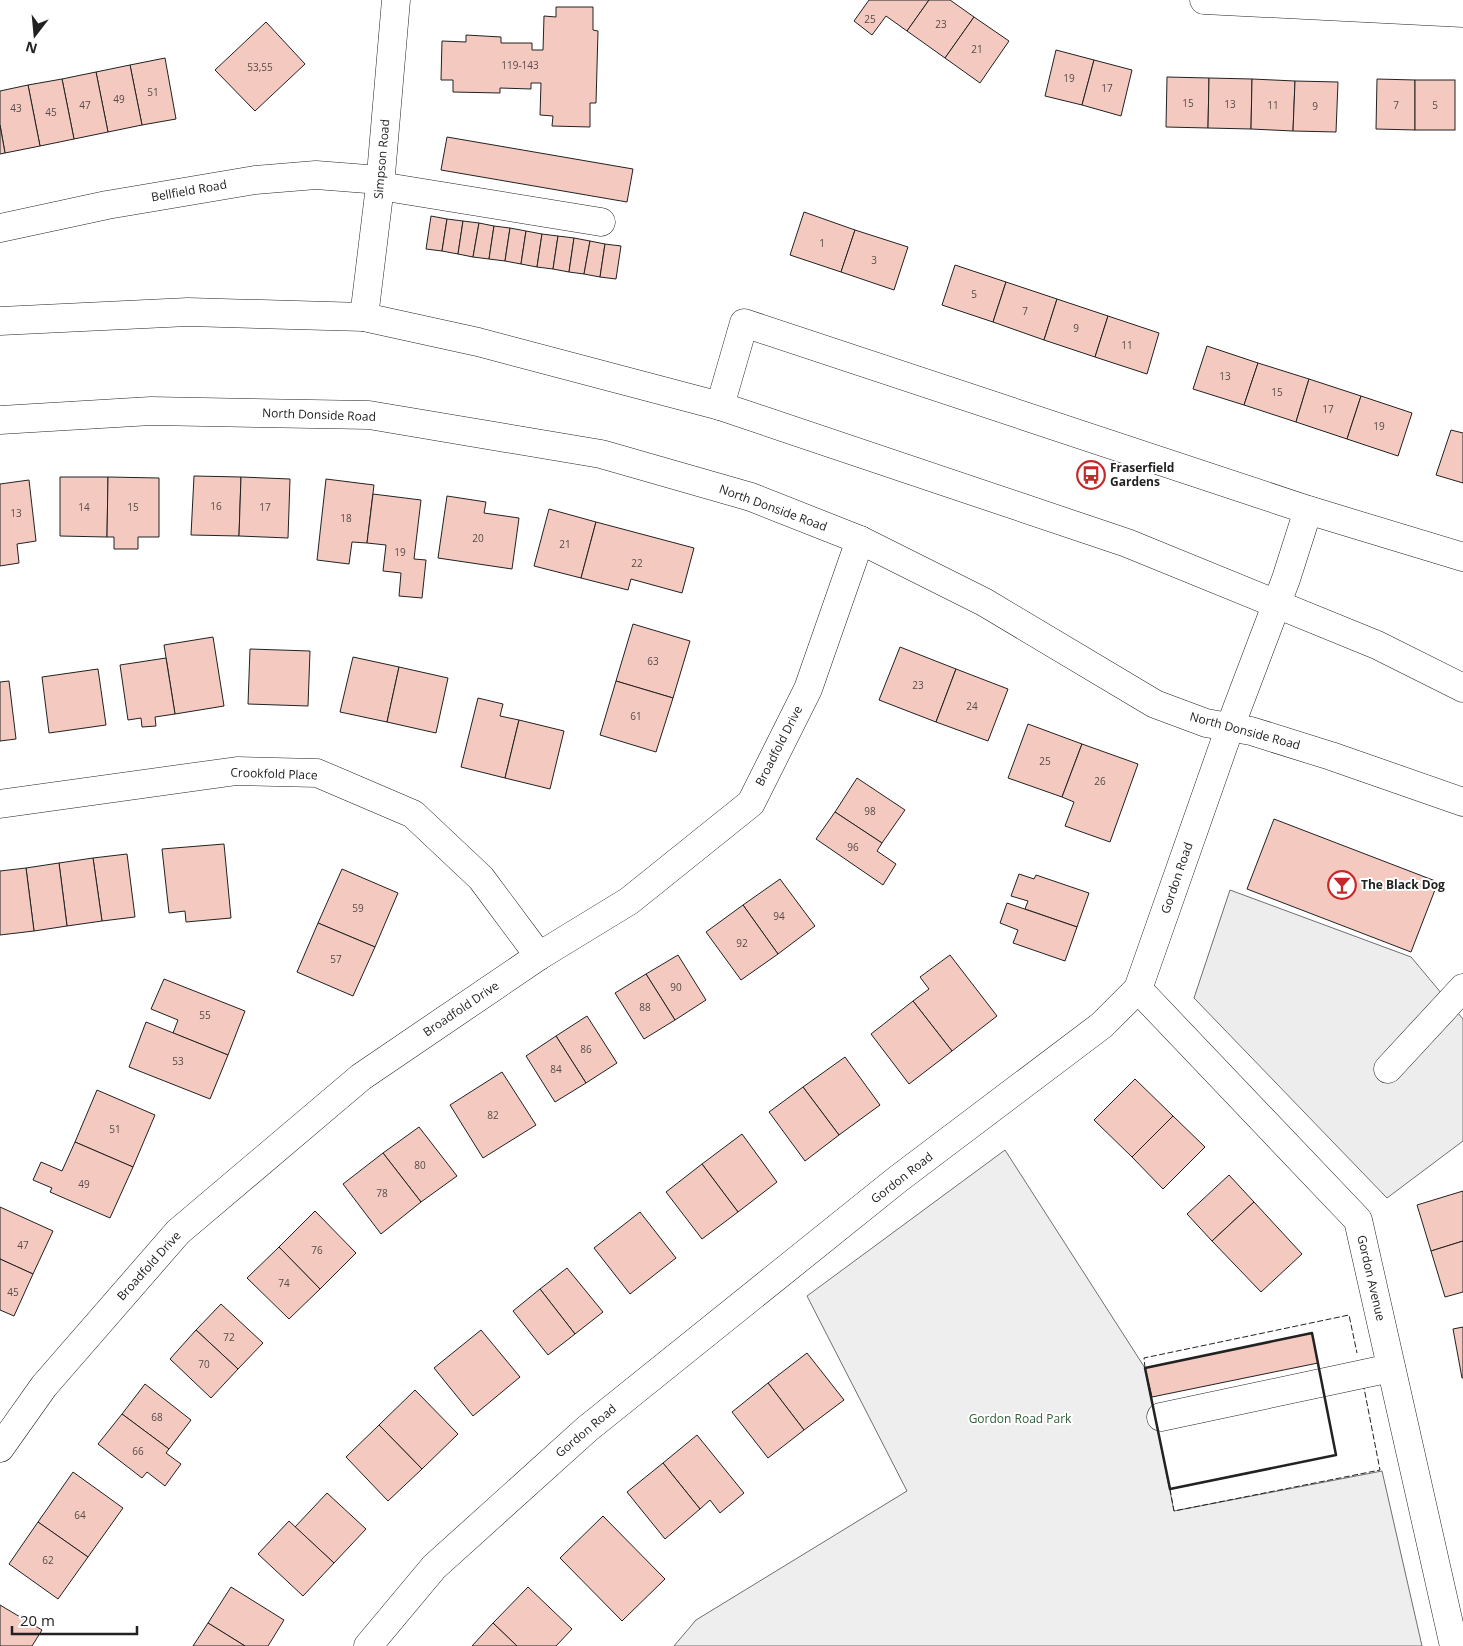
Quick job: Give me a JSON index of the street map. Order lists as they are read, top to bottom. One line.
{"streets":{"street":["Simpson Road","Bellfield Road","North Donside Road","Broadfold Drive","Crookfold Place","Gordon Road","Gordon Avenue"]},"crossings":[["Simpson Road","Bellfield Road"],["North Donside Road","Broadfold Drive"],["North Donside Road","Gordon Road"],["Broadfold Drive","Crookfold Place"],["Gordon Road","Gordon Avenue"]],"parks":["Gordon Road Park"],"places":{"bus stop":["Fraserfield Gardens"],"bar":["The Black Dog"]},"house_numbers":["25","23","21","119-143","53,55","19","17","51","49","15","13","47","11","7","5","9","43","45","1","3","5","7","9","11","13","15","17","19","16","14","15","17","13","18","20","21","19","22","63","23","24","61","25","26","98","96","59","94","92","57","90","88","55","86","53","84","82","51","80","49","78","47","76","74","45","72","70","68","66","64","62"],"scale_bar":"20 m","north":"bottom"}
